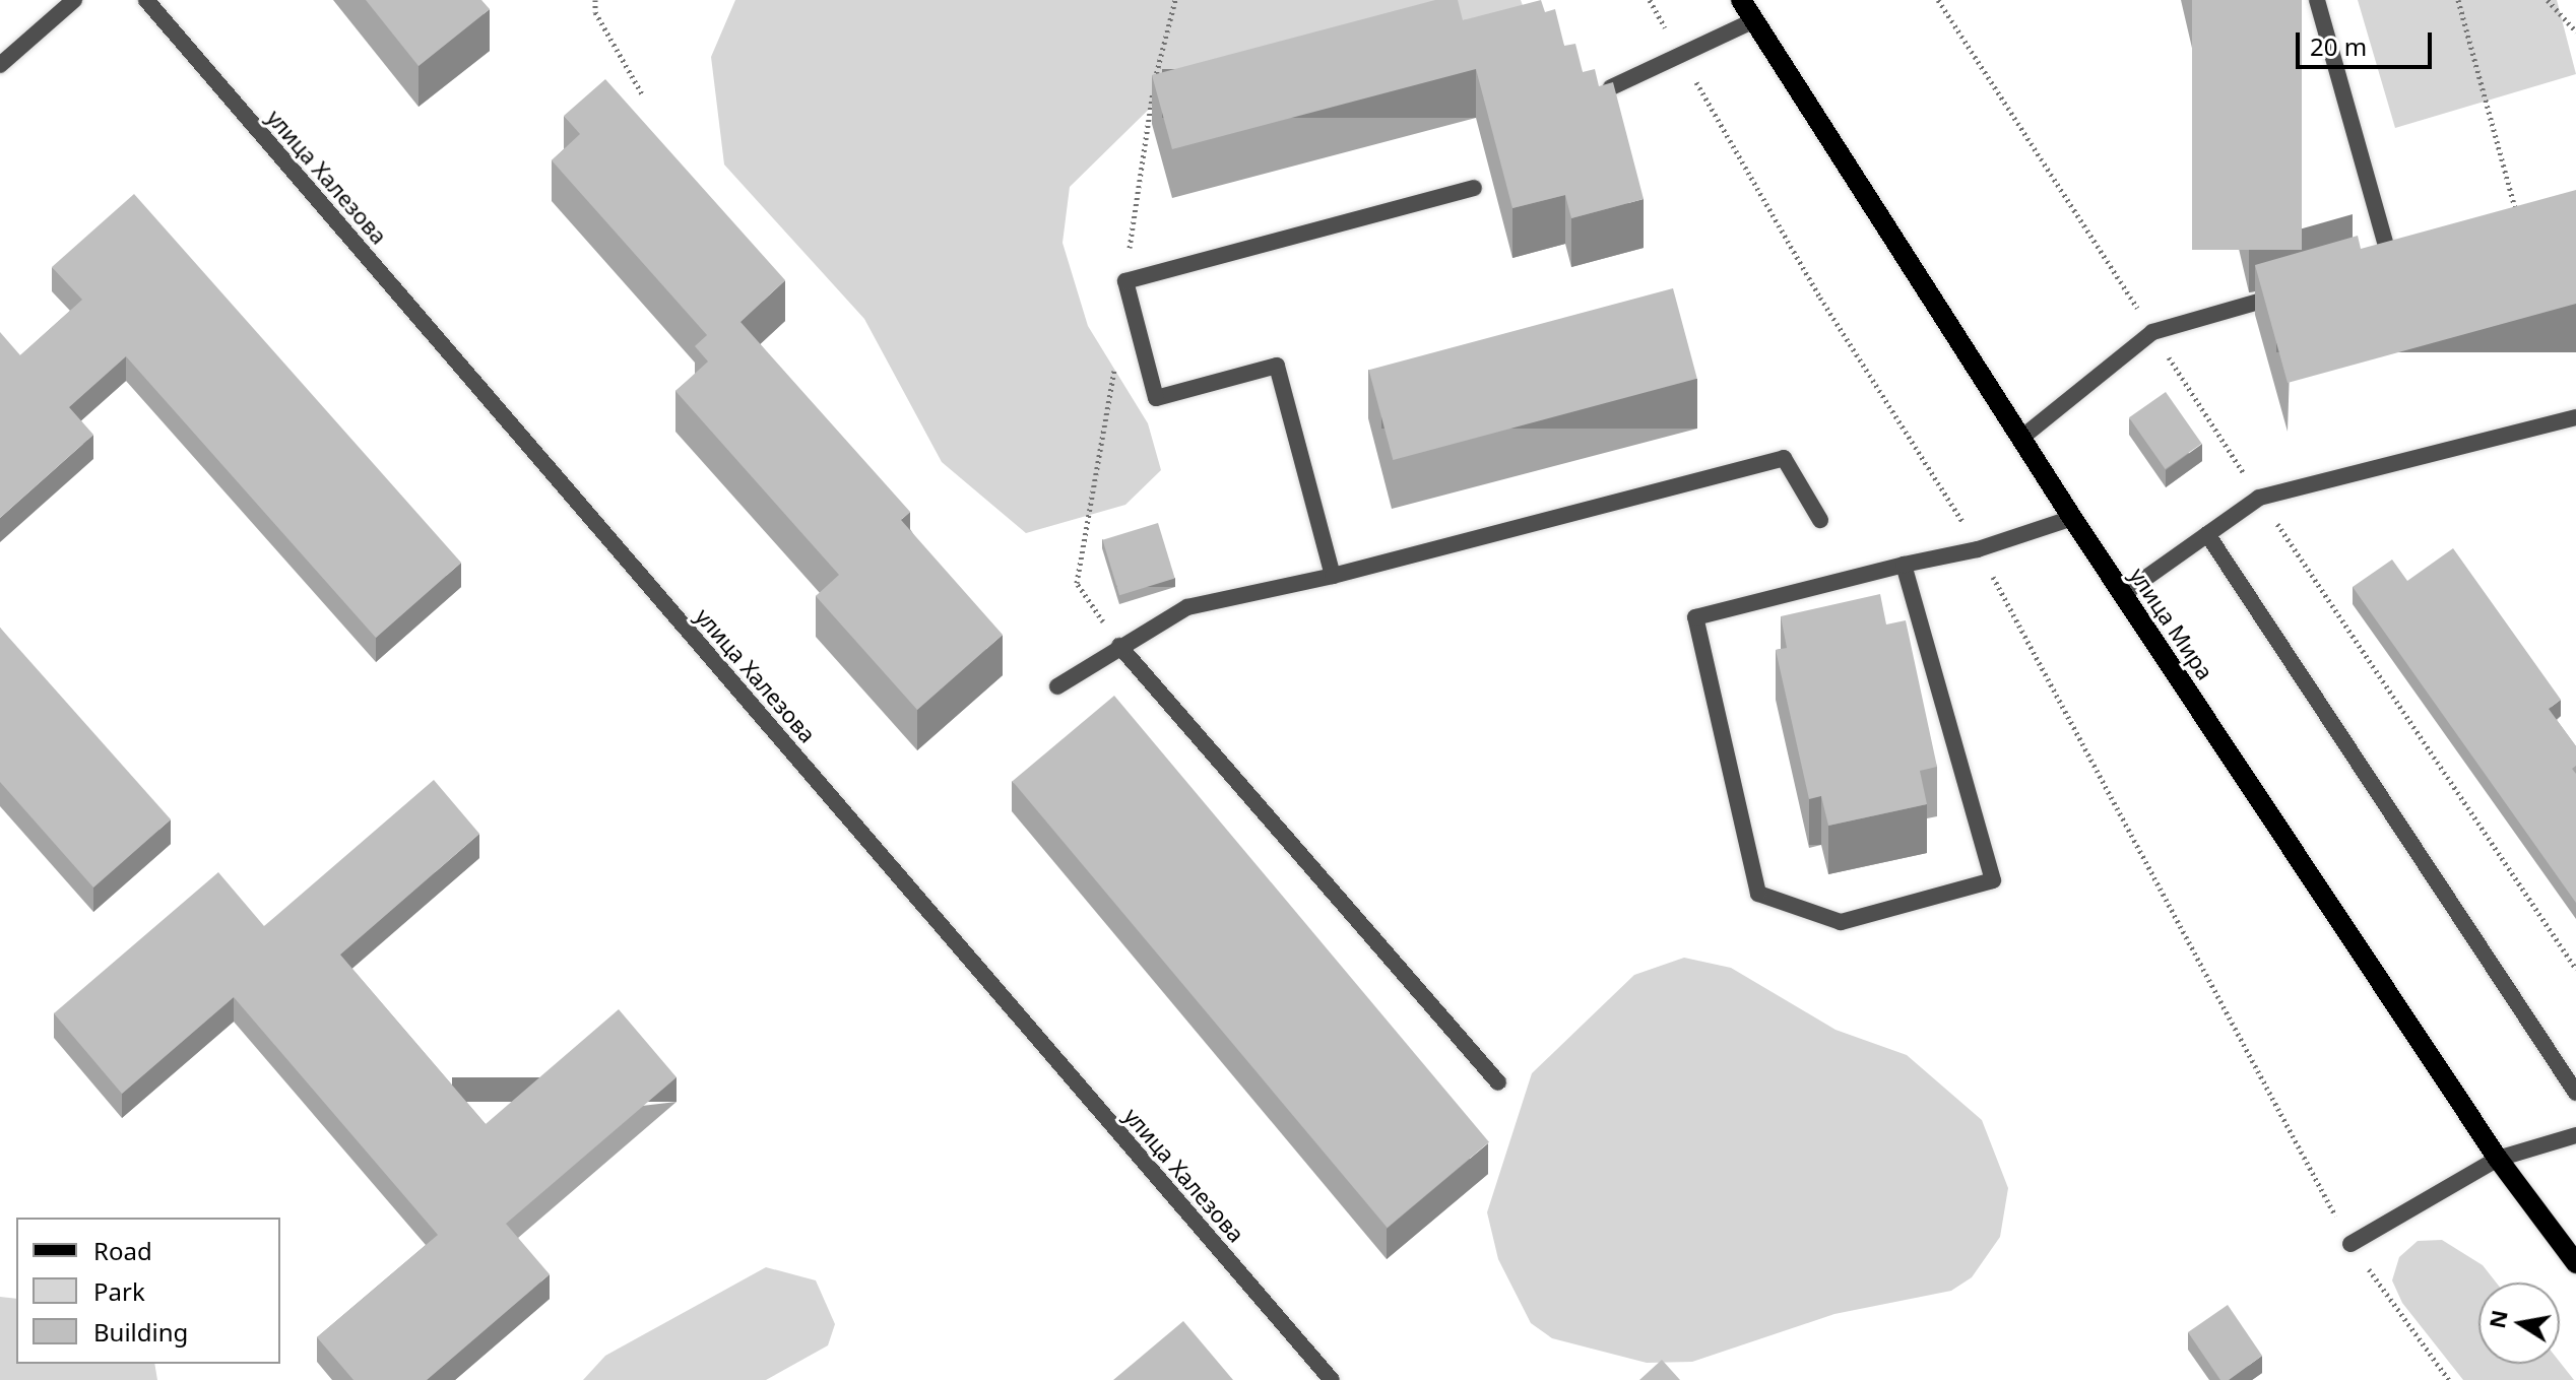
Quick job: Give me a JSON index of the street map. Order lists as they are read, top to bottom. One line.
{"streets":{"main road":["улица Мира"],"street":["улица Халезова"]},"legend":["Road","Park","Building"],"scale_bar":"20 m","north":"left"}
